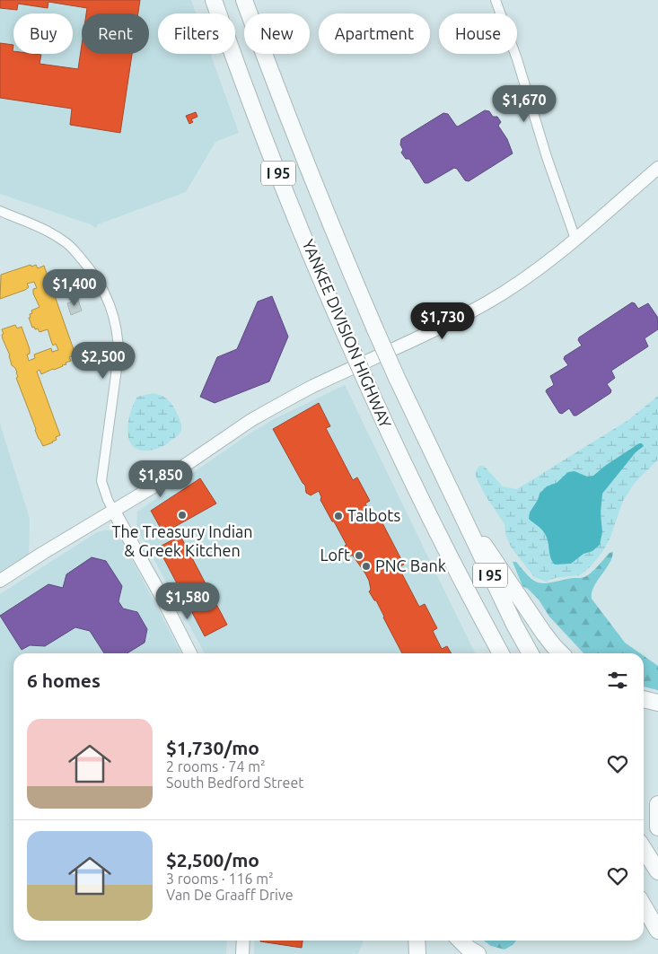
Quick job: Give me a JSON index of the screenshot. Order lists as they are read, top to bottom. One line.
{"streets":{"highway":["I 95","YANKEE DIVISION HIGHWAY"]},"places":["The Treasury Indian & Greek Kitchen","Talbots","Loft","PNC Bank"],"page":{"chip":["Buy","Rent","Filters","New","Apartment","House"],"price":["$1,670","$1,400","$1,730","$2,500","$1,850","$1,580"],"heading":"6 homes","list":[{"name":"$1,730/mo","note":"2 rooms · 74 m² · South Bedford Street"},{"name":"$2,500/mo","note":"3 rooms · 116 m² · Van De Graaff Drive"}]}}
